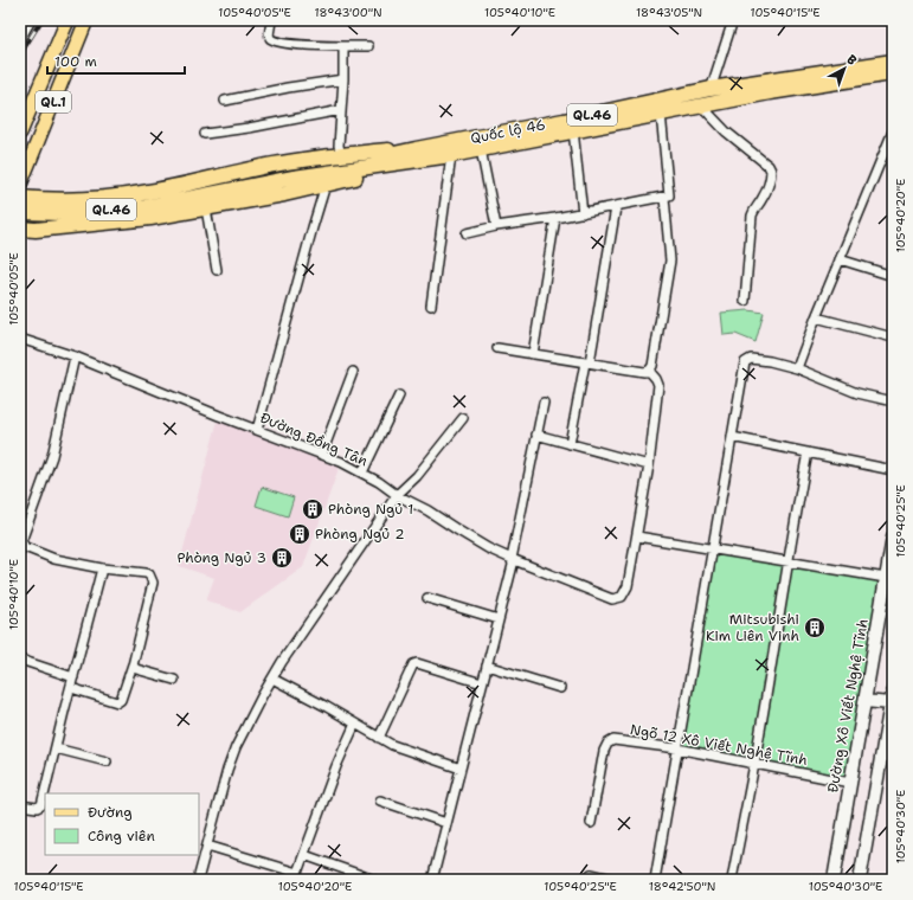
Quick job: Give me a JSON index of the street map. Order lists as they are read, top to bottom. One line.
{"streets":{"highway":["QL.46","Quốc lộ 46"],"main road":["QL.1","Đường Xô Viết Nghệ Tĩnh"],"street":["Đường Đồng Tân","Ngõ 12 Xô Viết Nghệ Tĩnh"]},"crossings":[["QL.46","Quốc lộ 46"],["Đường Xô Viết Nghệ Tĩnh","Ngõ 12 Xô Viết Nghệ Tĩnh"]],"places":{"building":["Phòng Ngủ 1","Phòng Ngủ 2","Phòng Ngủ 3","Mitsubishi Kim Liên Vinh"]},"legend":["Đường","Công viên"],"scale_bar":"100 m","north":"top right","coordinates":["105°40'05\"E","18°43'00\"N","105°40'10\"E","18°43'05\"N","105°40'15\"E","105°40'20\"E","105°40'25\"E","105°40'30\"E","18°42'50\"N"]}
